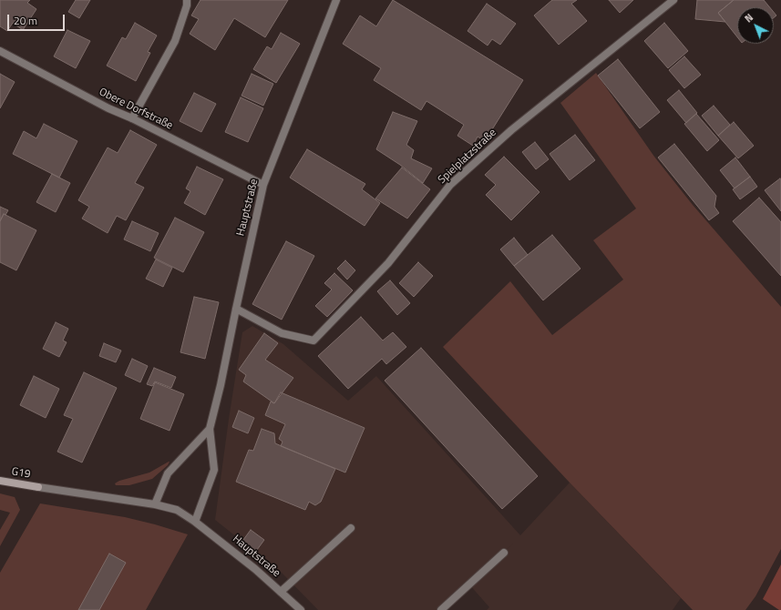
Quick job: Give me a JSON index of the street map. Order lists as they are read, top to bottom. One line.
{"streets":{"street":["Obere Dorfstraße","Spielplatzstraße","Hauptstraße","G19"]},"crossings":[["Obere Dorfstraße","Hauptstraße"],["Spielplatzstraße","Hauptstraße"],["Hauptstraße","G19"]],"scale_bar":"20 m","north":"top left"}
